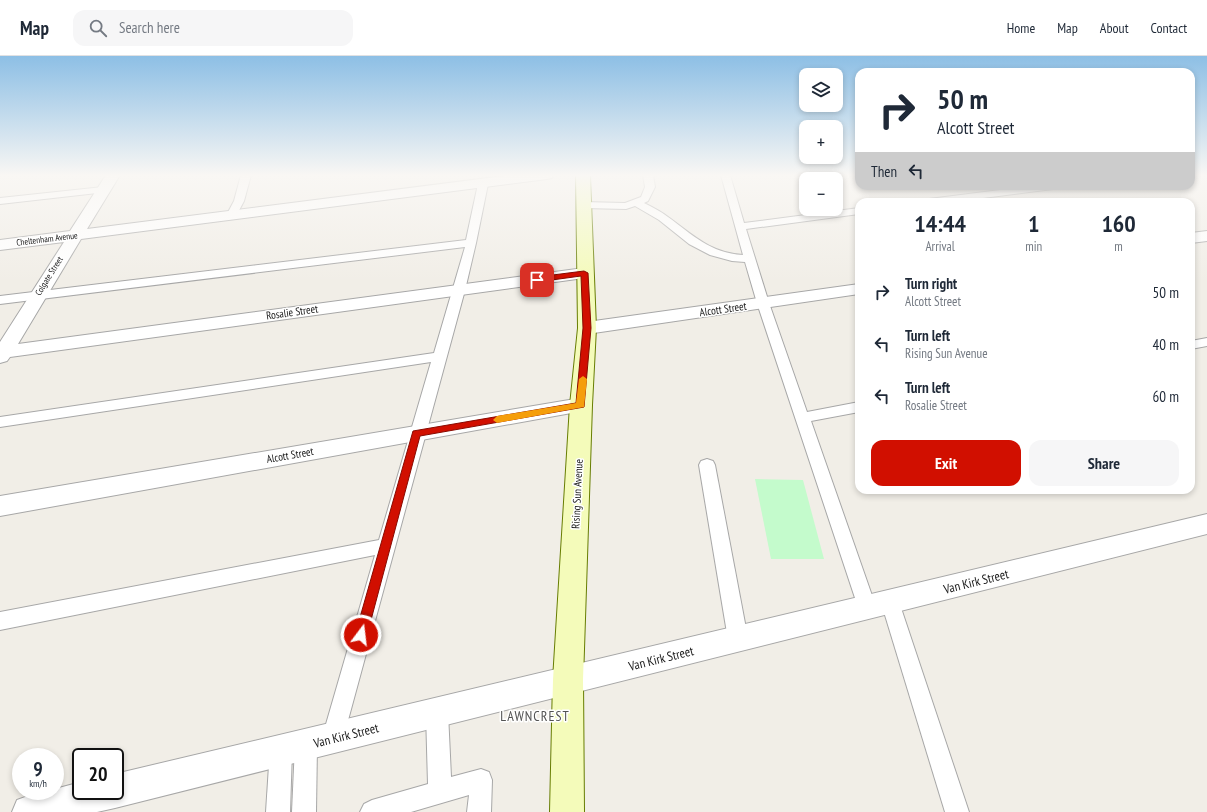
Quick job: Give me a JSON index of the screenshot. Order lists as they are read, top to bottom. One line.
{"streets":{"main road":["Rising Sun Avenue"],"street":["Cheltenham Avenue","Colgate Street","Alcott Street","Rosalie Street","Van Kirk Street"]},"crossings":[["Cheltenham Avenue","Colgate Street"],["Colgate Street","Rosalie Street"],["Alcott Street","Rising Sun Avenue"],["Rosalie Street","Rising Sun Avenue"],["Rising Sun Avenue","Van Kirk Street"]],"districts":["LAWNCREST"],"page":{"header":"Map","search":"Search here","nav":["Home","Map","About","Contact"],"map_buttons":["+","−"],"turn":["50 m","Alcott Street"],"then":"Then","eta":["14:44","Arrival","1","min","160","m"],"list":[{"name":"Turn right","note":"Alcott Street","value":"50 m"},{"name":"Turn left","note":"Rising Sun Avenue","value":"40 m"},{"name":"Turn left","note":"Rosalie Street","value":"60 m"}],"buttons":["Exit","Share"],"speed":"9 km/h","limit":"20"}}
